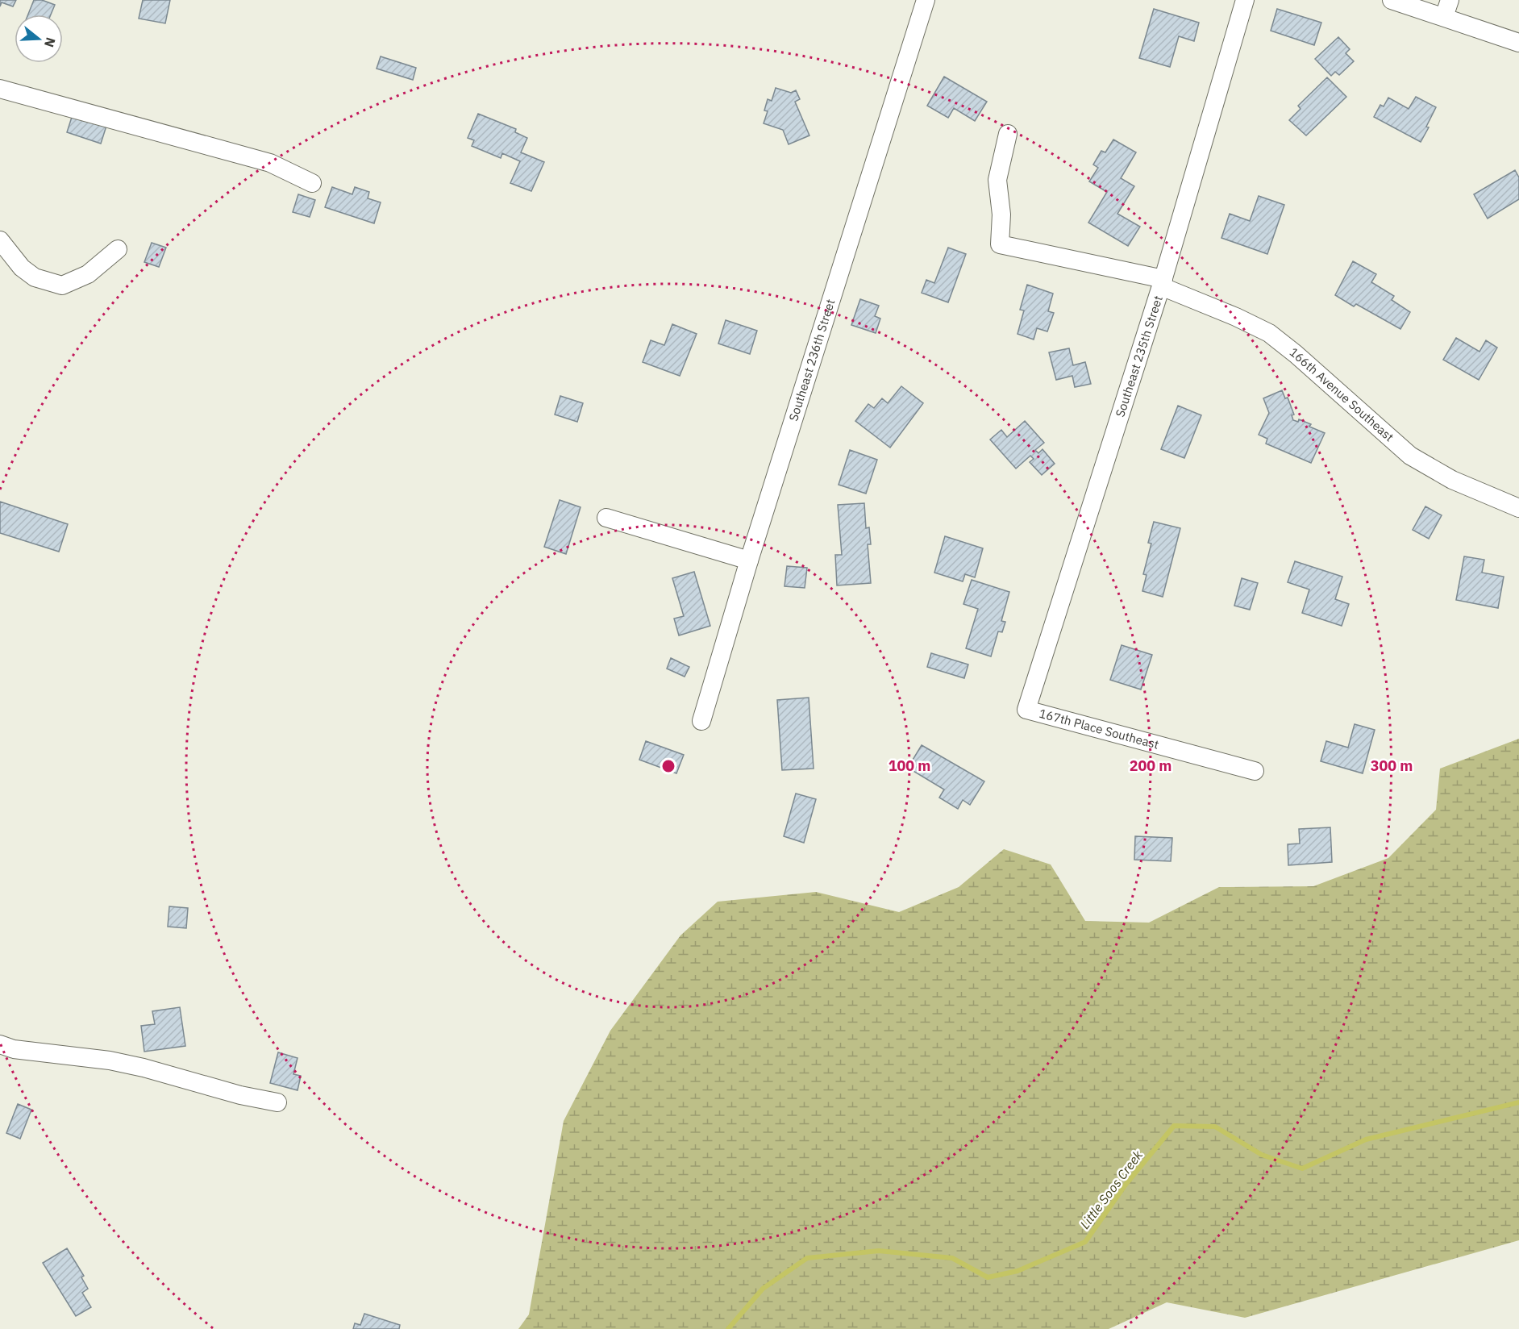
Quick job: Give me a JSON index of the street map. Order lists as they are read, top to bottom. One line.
{"streets":{"street":["Southeast 235th Street","Southeast 236th Street","166th Avenue Southeast","167th Place Southeast"]},"crossings":[["Southeast 235th Street","166th Avenue Southeast"],["Southeast 235th Street","167th Place Southeast"]],"water":["Little Soos Creek"],"north":"right","rings":["100 m","200 m","300 m"]}
